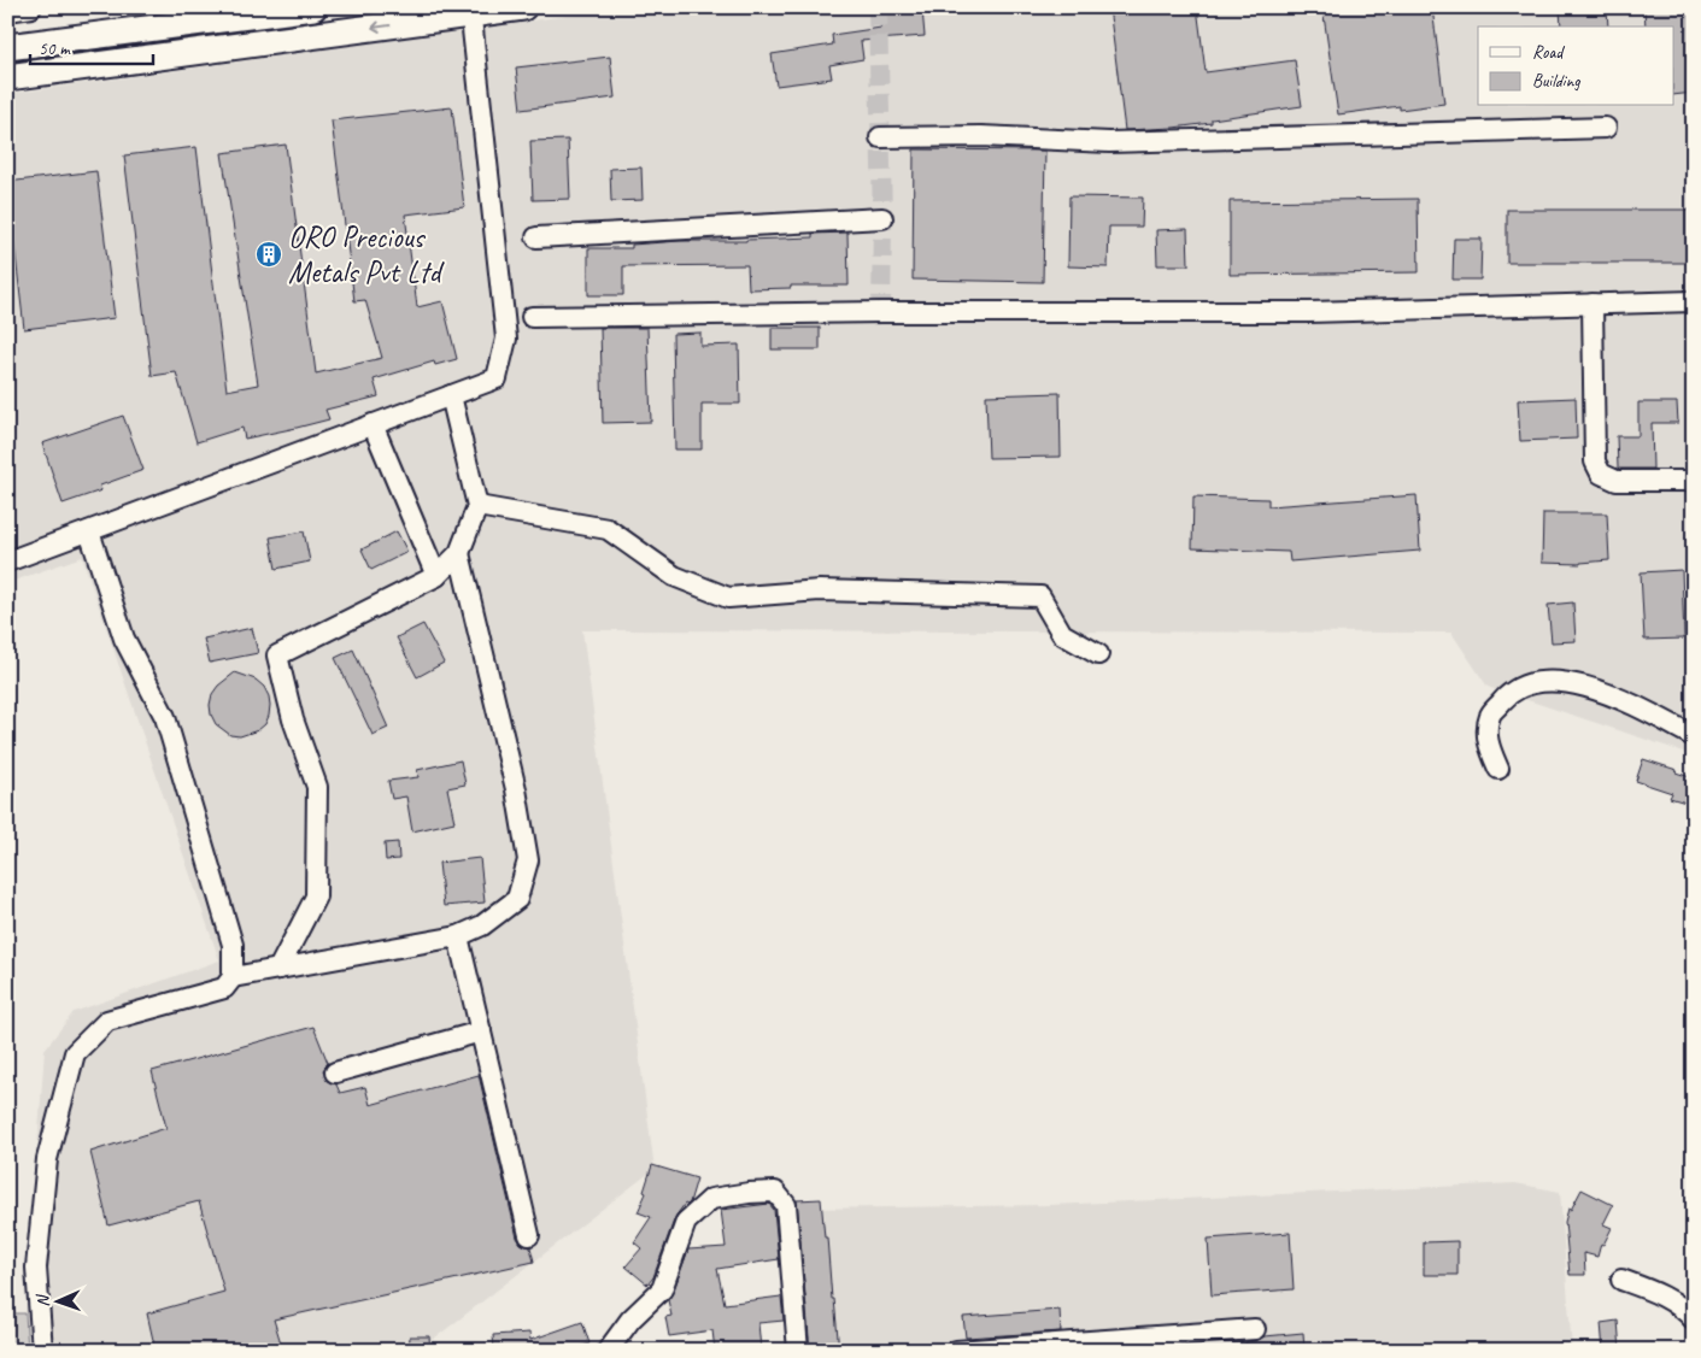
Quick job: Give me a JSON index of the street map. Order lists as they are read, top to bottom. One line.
{"places":{"building":["ORO Precious Metals Pvt Ltd"]},"legend":["Road","Building"],"scale_bar":"50 m","north":"left"}
